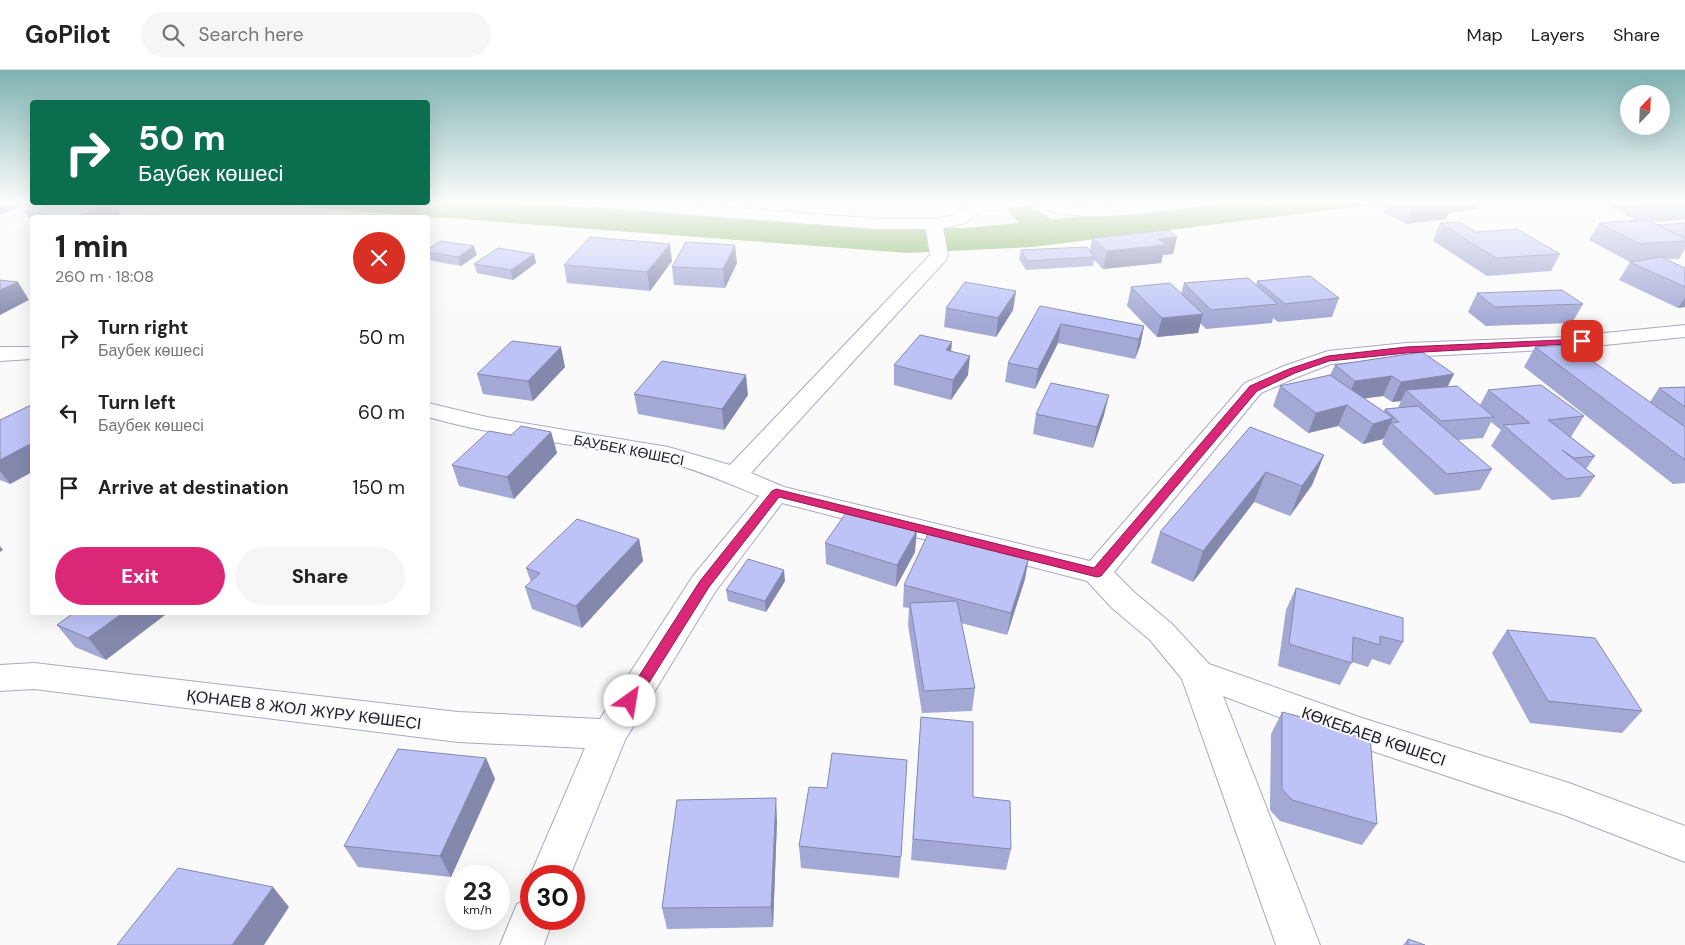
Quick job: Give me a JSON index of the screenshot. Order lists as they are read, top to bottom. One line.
{"streets":{"street":["БАУБЕК КӨШЕСІ","ҚОНАЕВ 8 ЖОЛ ЖҮРУ КӨШЕСІ","КӨКЕБАЕВ КӨШЕСІ"]},"crossings":[["БАУБЕК КӨШЕСІ","КӨКЕБАЕВ КӨШЕСІ"]],"north":"top right","page":{"header":"GoPilot","search":"Search here","nav":["Map","Layers","Share"],"turn":["50 m","Баубек көшесі"],"heading":["1 min","260 m · 18:08"],"list":[{"name":"Turn right","note":"Баубек көшесі","value":"50 m"},{"name":"Turn left","note":"Баубек көшесі","value":"60 m"},{"name":"Arrive at destination","value":"150 m"}],"buttons":["Exit","Share"],"speed":"23 km/h","limit":"30"}}
